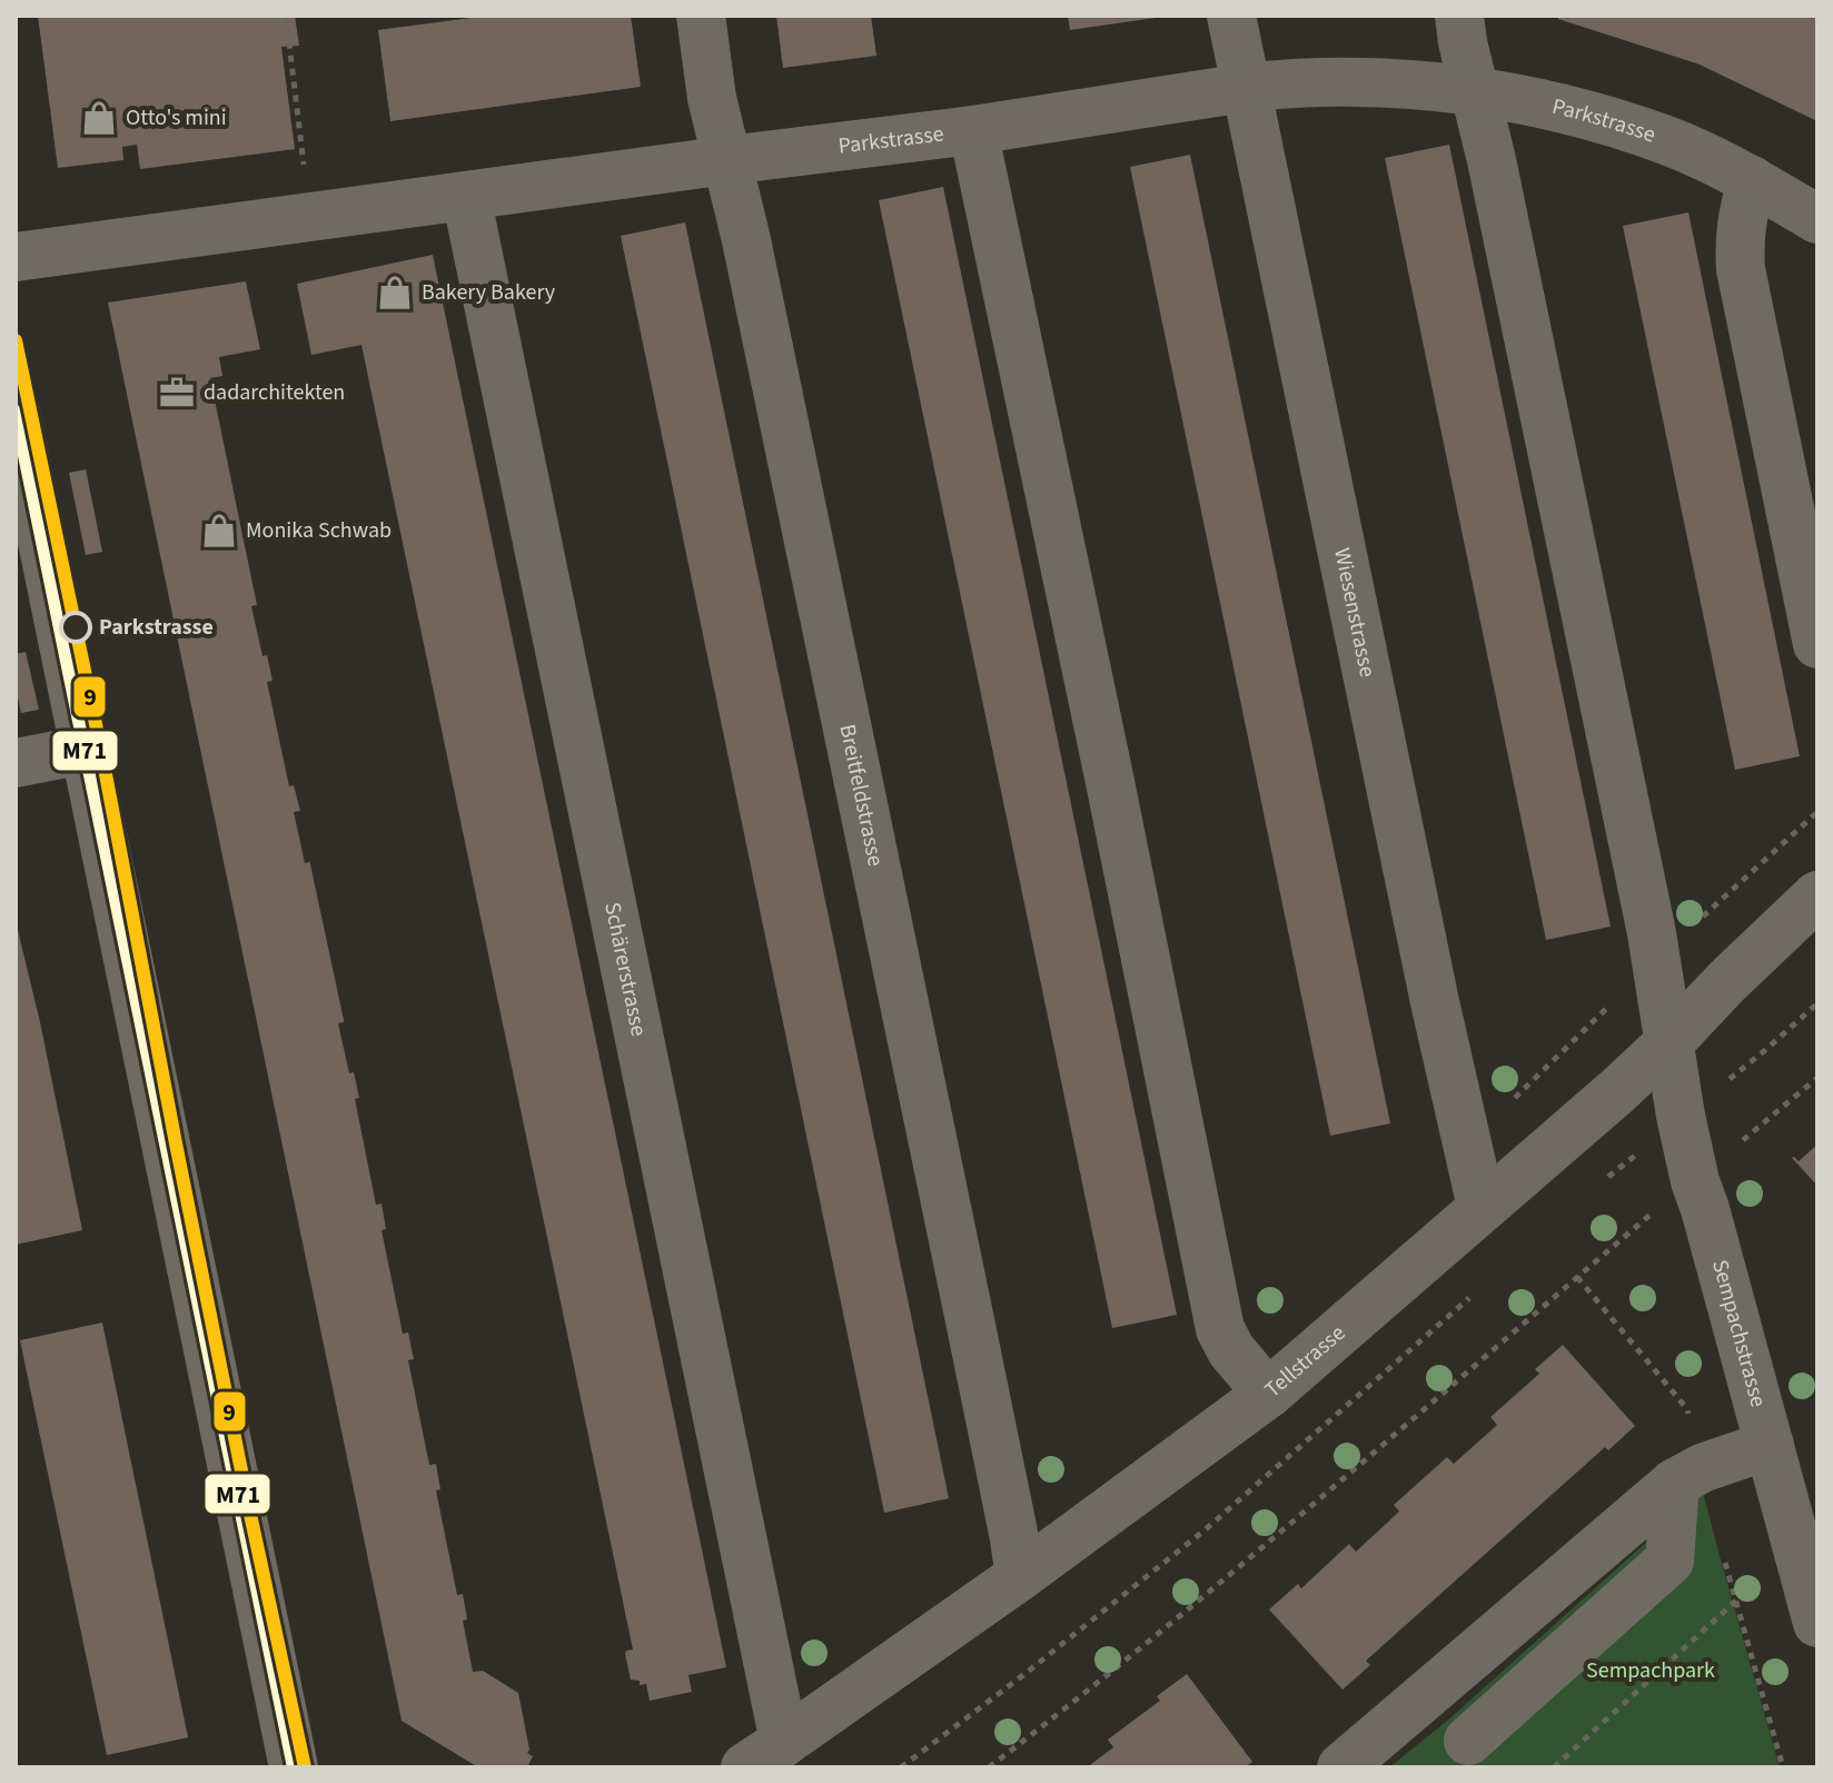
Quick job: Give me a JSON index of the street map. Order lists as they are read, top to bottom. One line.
{"streets":{"street":["Parkstrasse","Wiesenstrasse","Breitfeldstrasse","Schärerstrasse","Sempachstrasse","Tellstrasse"]},"crossings":[["Parkstrasse","Wiesenstrasse"],["Parkstrasse","Breitfeldstrasse"],["Parkstrasse","Schärerstrasse"],["Wiesenstrasse","Tellstrasse"],["Breitfeldstrasse","Tellstrasse"],["Schärerstrasse","Tellstrasse"],["Sempachstrasse","Tellstrasse"]],"parks":["Sempachpark"],"places":{"shop":["Otto's mini","Bakery Bakery","Monika Schwab"],"office":["dadarchitekten"],"other":["Parkstrasse"]},"lines":["transit line 9","transit line M71"]}
